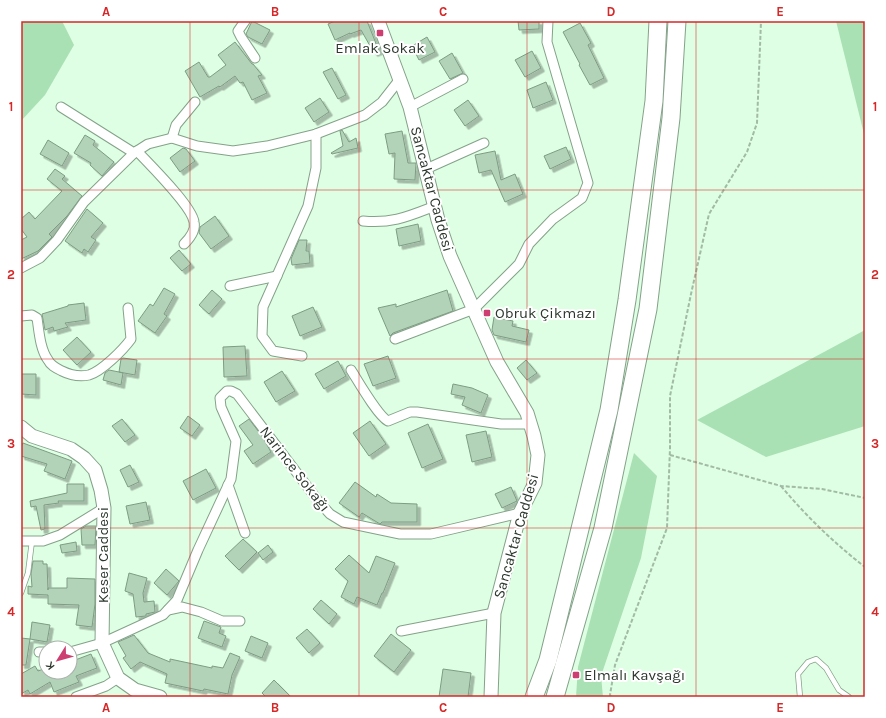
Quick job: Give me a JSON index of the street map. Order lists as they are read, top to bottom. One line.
{"streets":{"street":["Sancaktar Caddesi","Narince Sokağı","Keser Caddesi"]},"crossings":[["Sancaktar Caddesi","Narince Sokağı"],["Narince Sokağı","Keser Caddesi"]],"places":{"transit":["Emlak Sokak","Obruk Çikmazı","Elmalı Kavşağı"]},"north":"bottom left","grid":{"columns":["A","B","C","D","E"],"rows":["1","2","3","4"]}}
